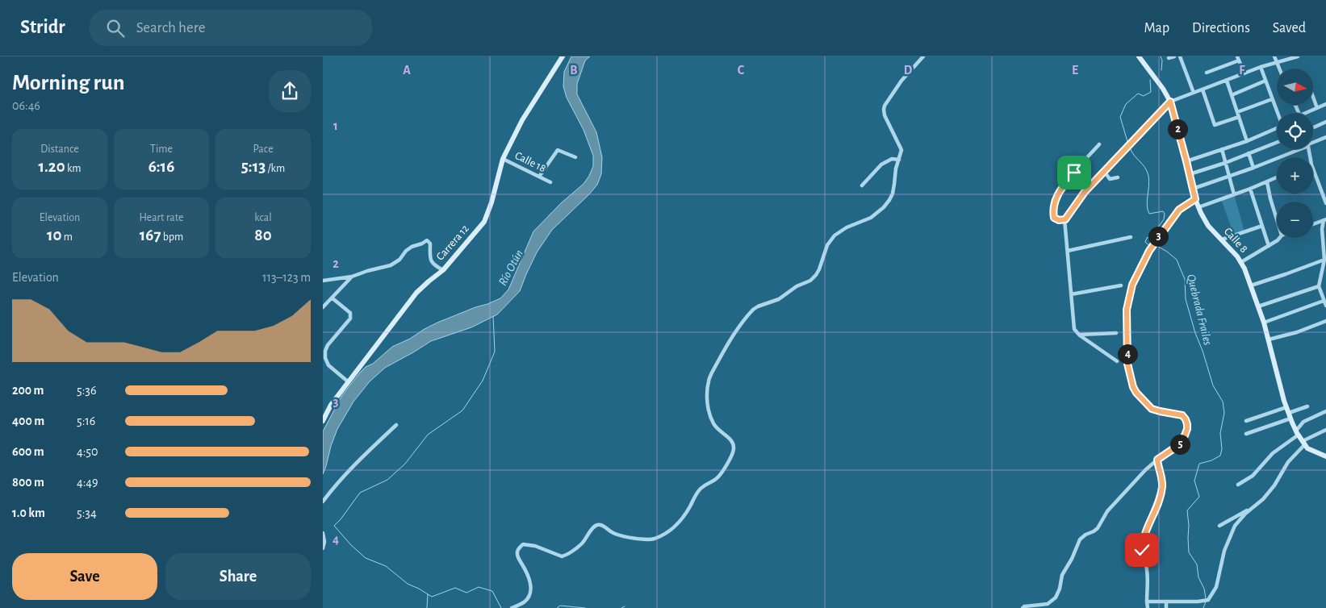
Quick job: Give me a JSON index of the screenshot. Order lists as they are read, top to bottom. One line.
{"streets":{"street":["Calle 18","Calle 8","Carrera 12"]},"crossings":[["Calle 18","Carrera 12"]],"water":["Río Otún","Quebrada Frailes"],"north":"right","page":{"header":"Stridr","search":"Search here","nav":["Map","Directions","Saved"],"heading":["Morning run","06:46"],"map_buttons":["+","−"],"pins":["2","3","4","5"],"stats":[["Distance","1.20 km"],["Time","6:16"],["Pace","5:13 /km"],["Elevation","10 m"],["Heart rate","167 bpm"],["kcal","80"]],"chart":["Elevation","113–123 m"],"list":[{"name":"200 m","note":"5:36"},{"name":"400 m","note":"5:16"},{"name":"600 m","note":"4:50"},{"name":"800 m","note":"4:49"},{"name":"1.0 km","note":"5:34"}],"buttons":["Save","Share"]},"grid":{"columns":["A","B","C","D","E","F"],"rows":["1","2","3","4"]}}
